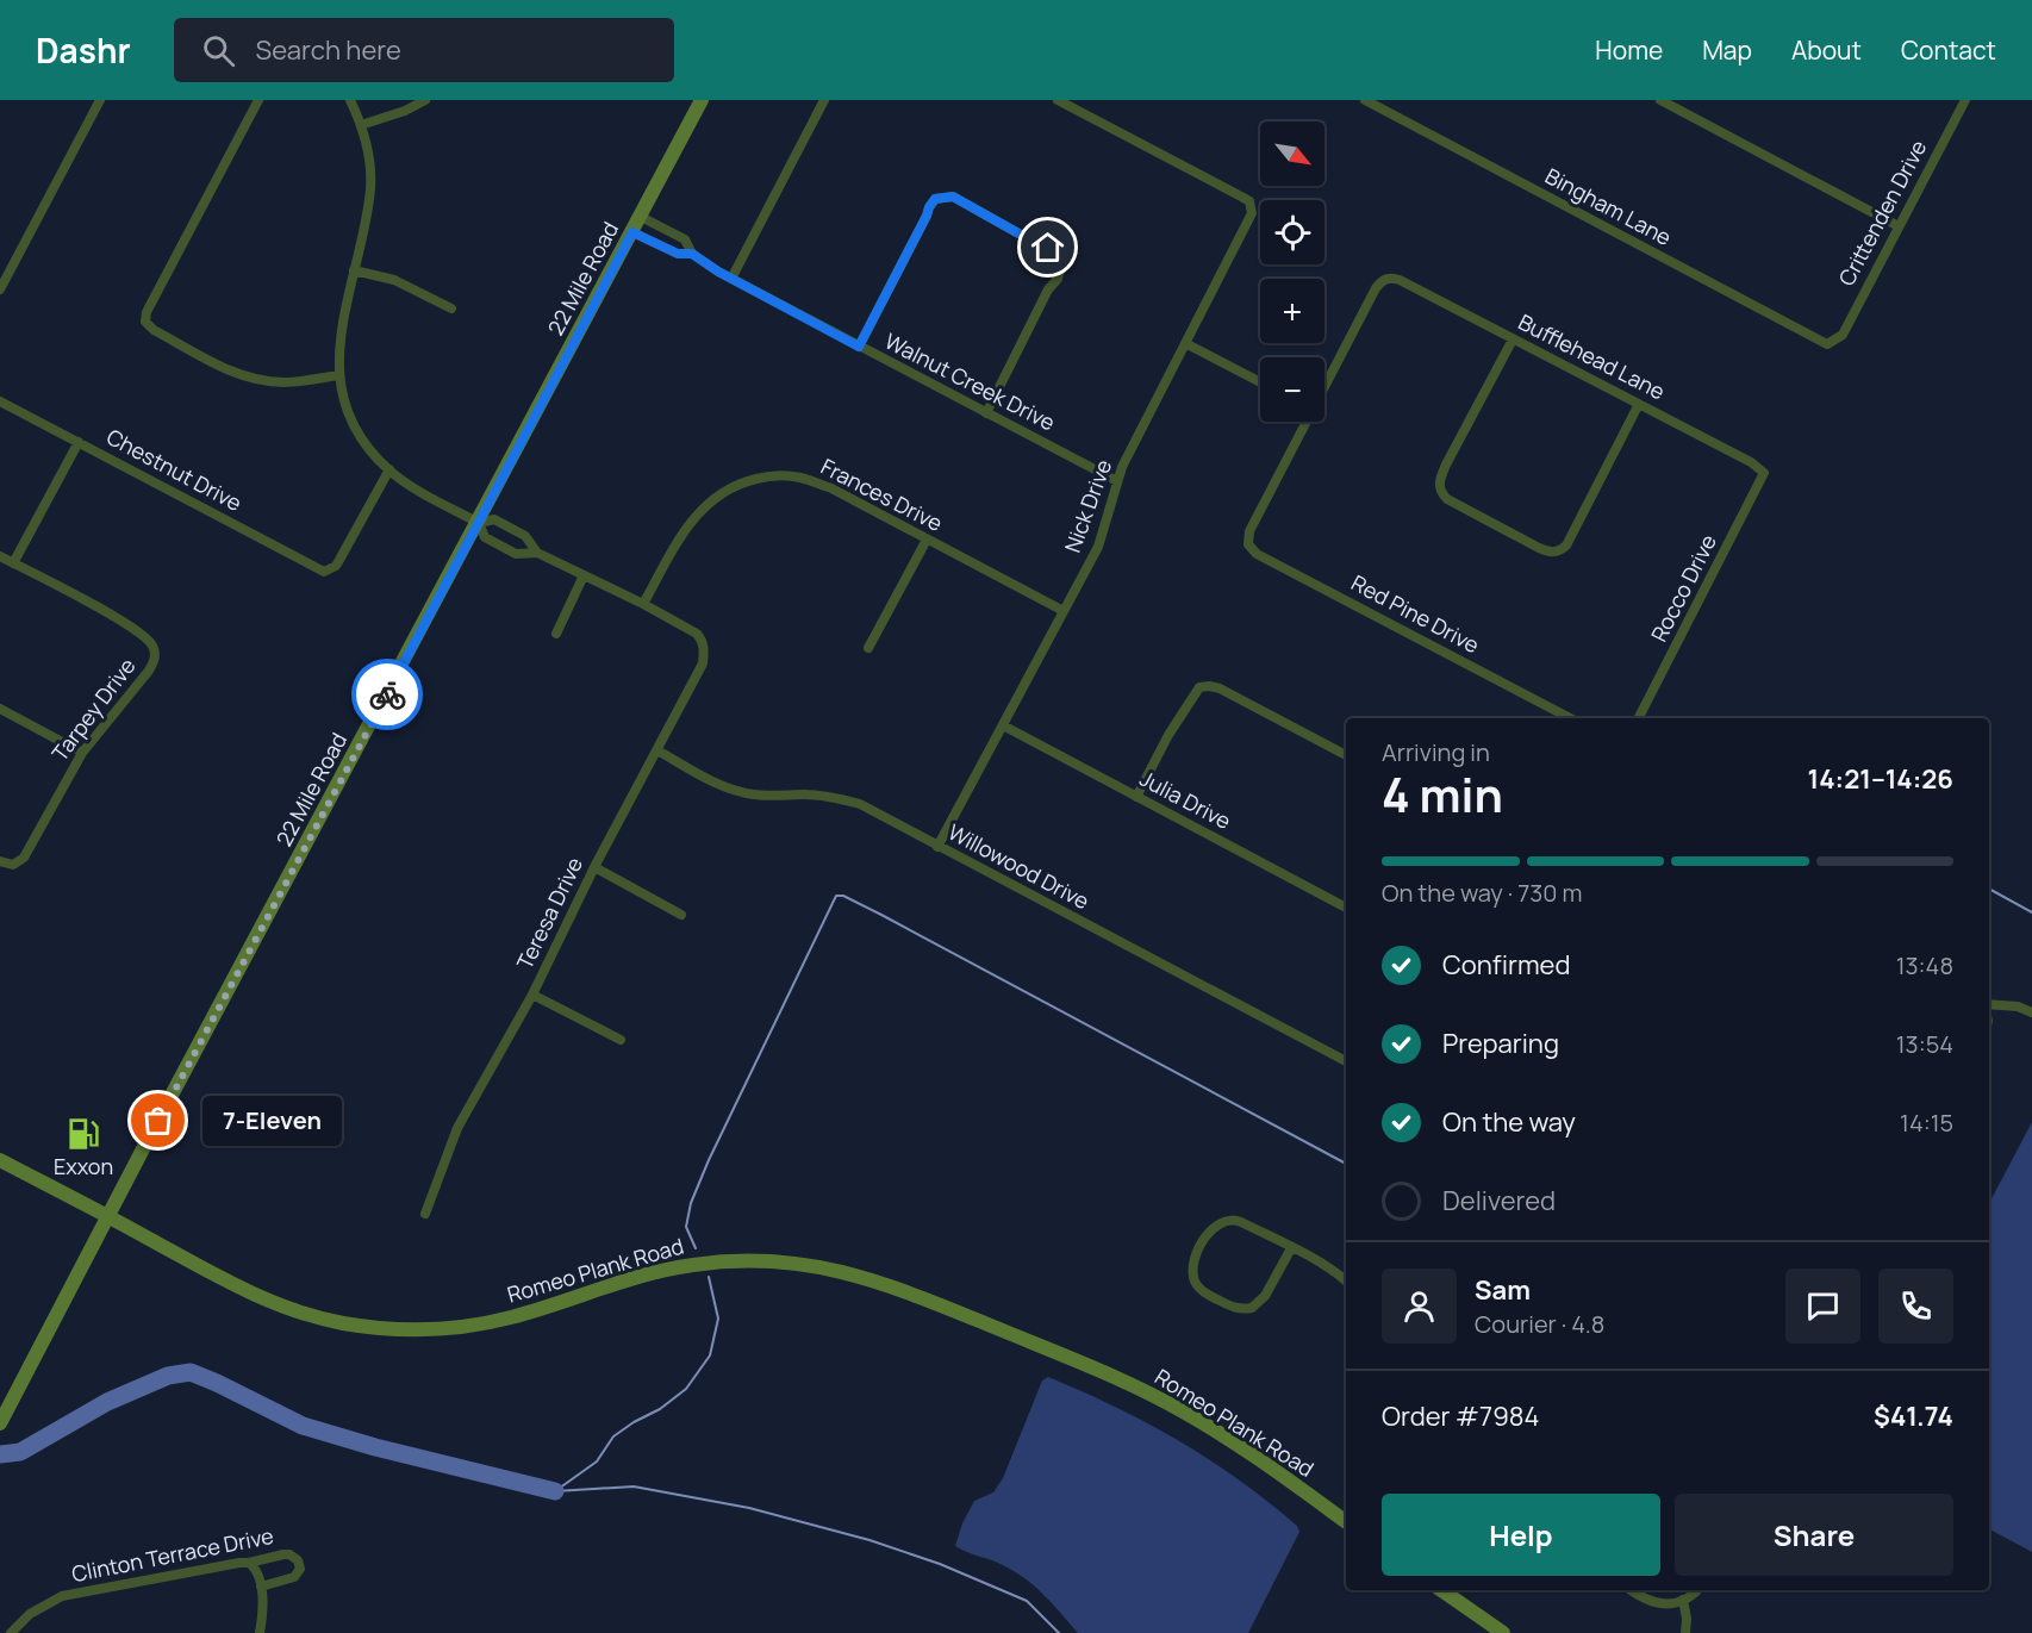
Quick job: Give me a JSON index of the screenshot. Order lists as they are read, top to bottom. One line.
{"streets":{"main road":["22 Mile Road","Romeo Plank Road"],"street":["Bingham Lane","Crittenden Drive","Bufflehead Lane","Walnut Creek Drive","Chestnut Drive","Frances Drive","Nick Drive","Rocco Drive","Red Pine Drive","Tarpey Drive","Julia Drive","Willowood Drive","Teresa Drive","Clinton Terrace Drive"]},"crossings":[["Bingham Lane","Crittenden Drive"],["22 Mile Road","Walnut Creek Drive"],["22 Mile Road","Romeo Plank Road"],["Bufflehead Lane","Rocco Drive"],["Walnut Creek Drive","Nick Drive"],["Frances Drive","Nick Drive"],["Frances Drive","Teresa Drive"],["Nick Drive","Julia Drive"],["Nick Drive","Willowood Drive"],["Willowood Drive","Teresa Drive"]],"places":{"other":["7-Eleven"],"fuel station":["Exxon"]},"north":"bottom right","page":{"header":"Dashr","search":"Search here","nav":["Home","Map","About","Contact"],"map_buttons":["+","−"],"heading":["4 min","Arriving in","14:21–14:26"],"panel":["Sam","Courier · 4.8","Order #7984","$41.74"],"bar":"On the way · 730 m","list":[["Confirmed","13:48"],["Preparing","13:54"],["On the way","14:15"],"Delivered"],"bubble":"7-Eleven","buttons":["Help","Share"]}}
